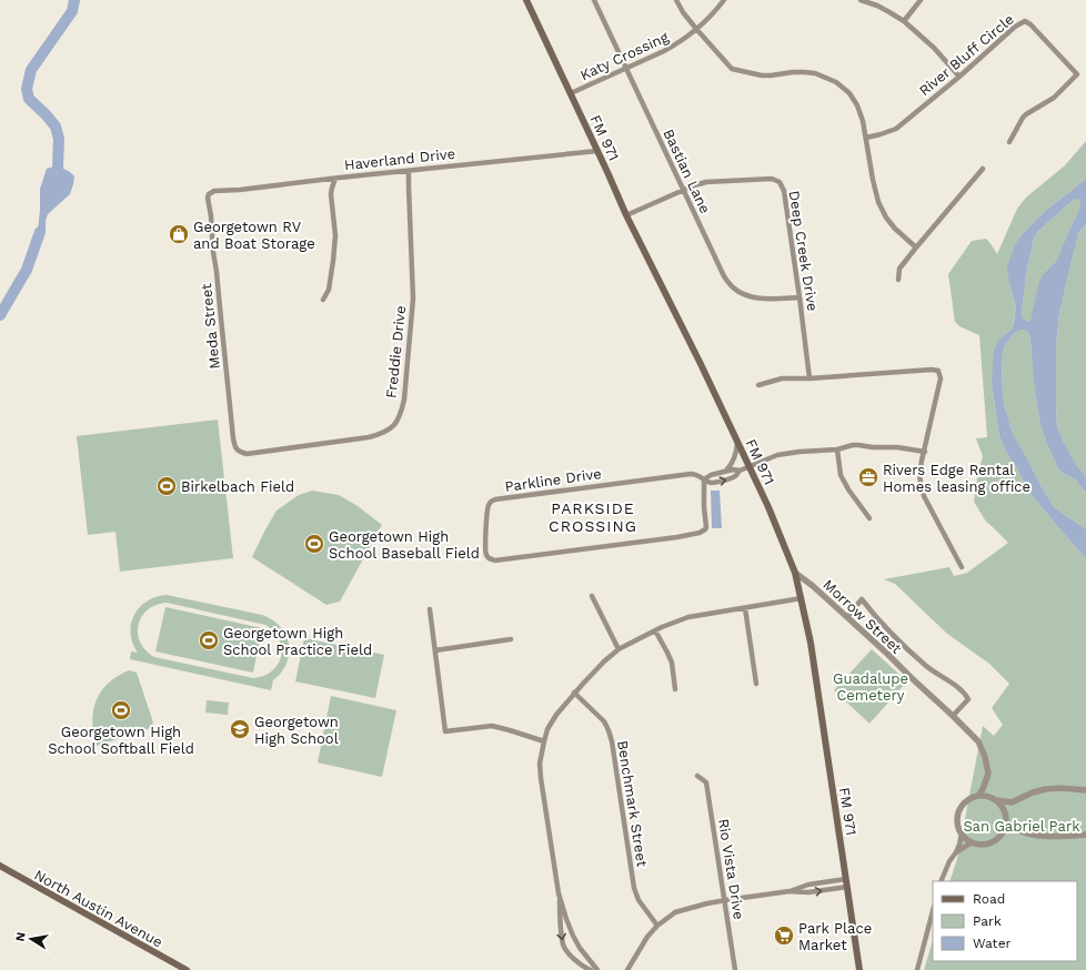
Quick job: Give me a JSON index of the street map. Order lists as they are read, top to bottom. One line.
{"streets":{"main road":["FM 971","North Austin Avenue"],"street":["River Bluff Circle","Katy Crossing","Haverland Drive","Bastian Lane","Deep Creek Drive","Meda Street","Freddie Drive","Parkline Drive","Morrow Street","Benchmark Street","Rio Vista Drive"]},"crossings":[["Katy Crossing","FM 971"],["Katy Crossing","Bastian Lane"],["FM 971","Haverland Drive"],["FM 971","Deep Creek Drive"],["FM 971","Parkline Drive"],["FM 971","Morrow Street"],["Haverland Drive","Meda Street"],["Haverland Drive","Freddie Drive"],["Bastian Lane","Deep Creek Drive"],["Meda Street","Freddie Drive"]],"districts":["PARKSIDE CROSSING"],"parks":["Guadalupe Cemetery","San Gabriel Park"],"places":{"shop":["Georgetown RV and Boat Storage"],"office":["Rivers Edge Rental Homes leasing office"],"sports":["Birkelbach Field","Georgetown High School Baseball Field","Georgetown High School Practice Field","Georgetown High School Softball Field"],"school or university":["Georgetown High School"],"supermarket":["Park Place Market"]},"legend":["Road","Park","Water"],"north":"left"}
